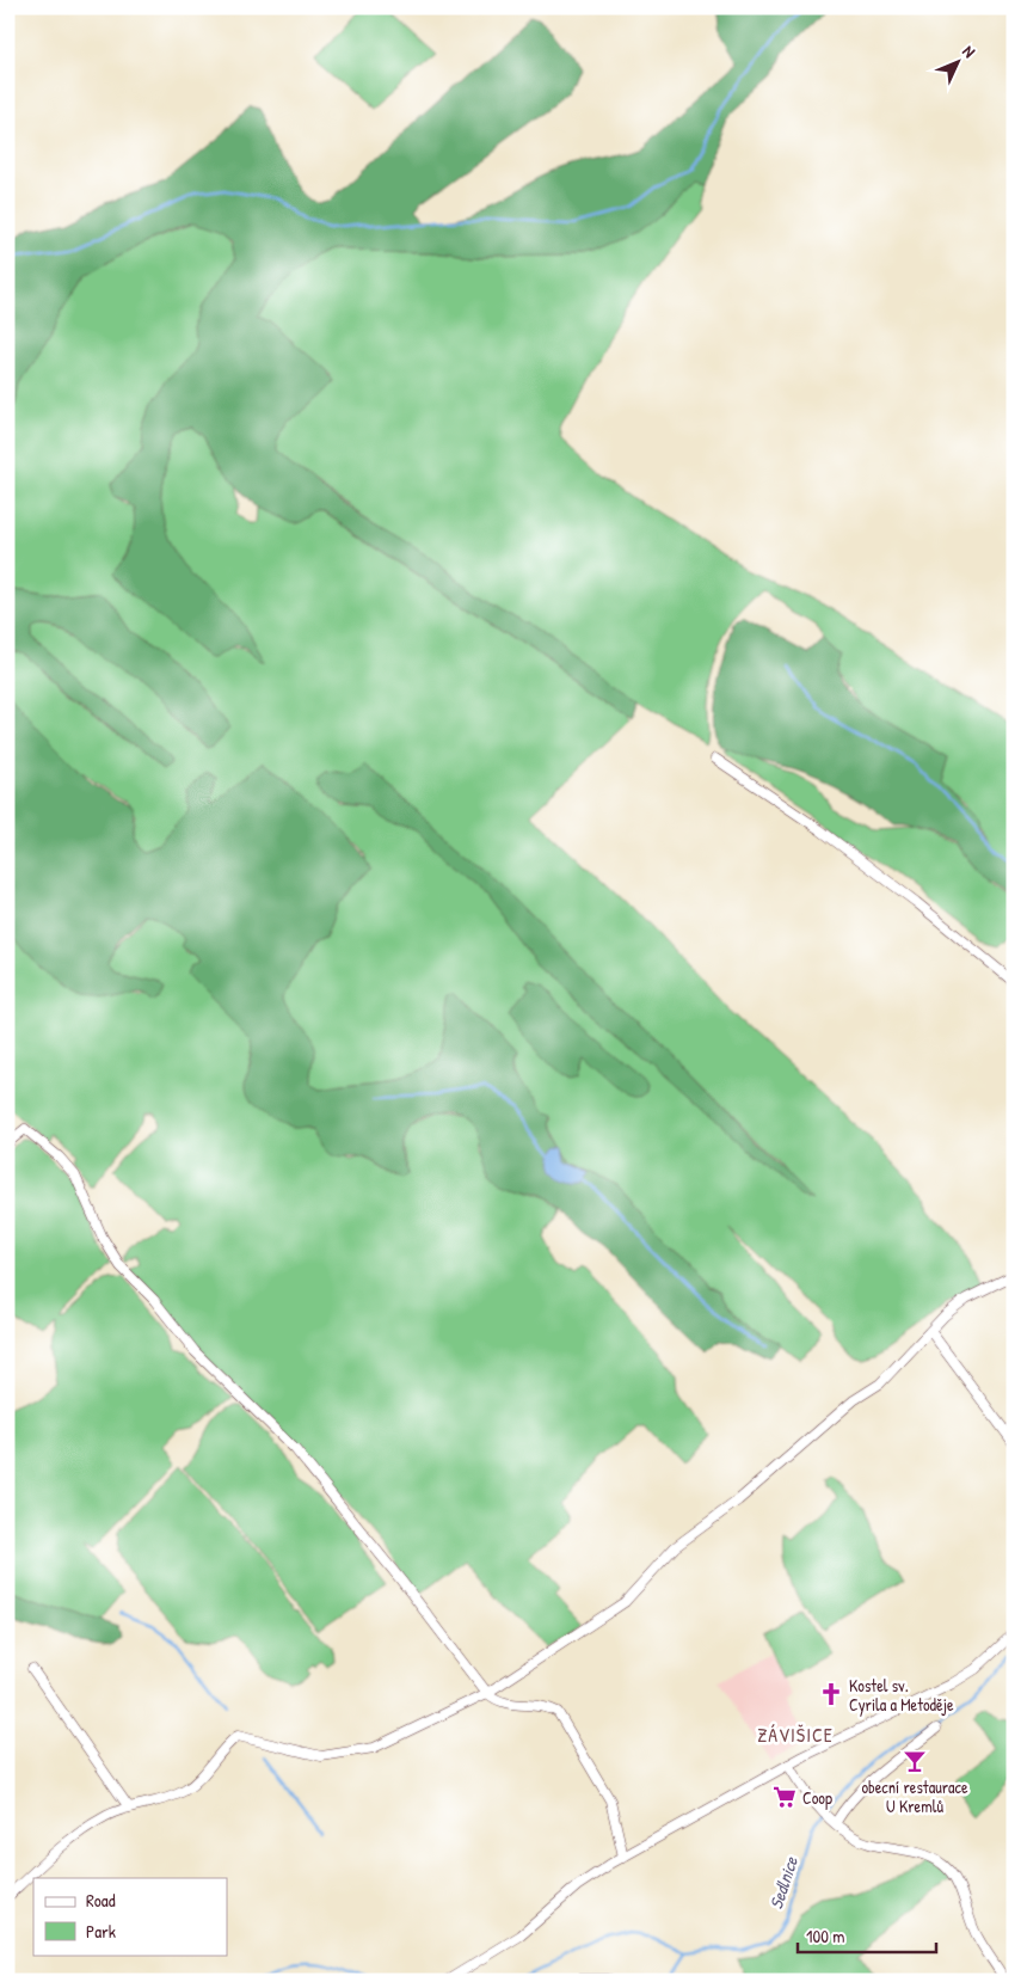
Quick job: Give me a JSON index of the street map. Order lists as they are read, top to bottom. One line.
{"districts":["ZÁVIŠICE"],"water":["Sedlnice"],"places":{"church":["Kostel sv. Cyrila a Metoděje"],"bar":["obecní restaurace U Kremlů"],"supermarket":["Coop"]},"legend":["Road","Park"],"scale_bar":"100 m","north":"top right"}
